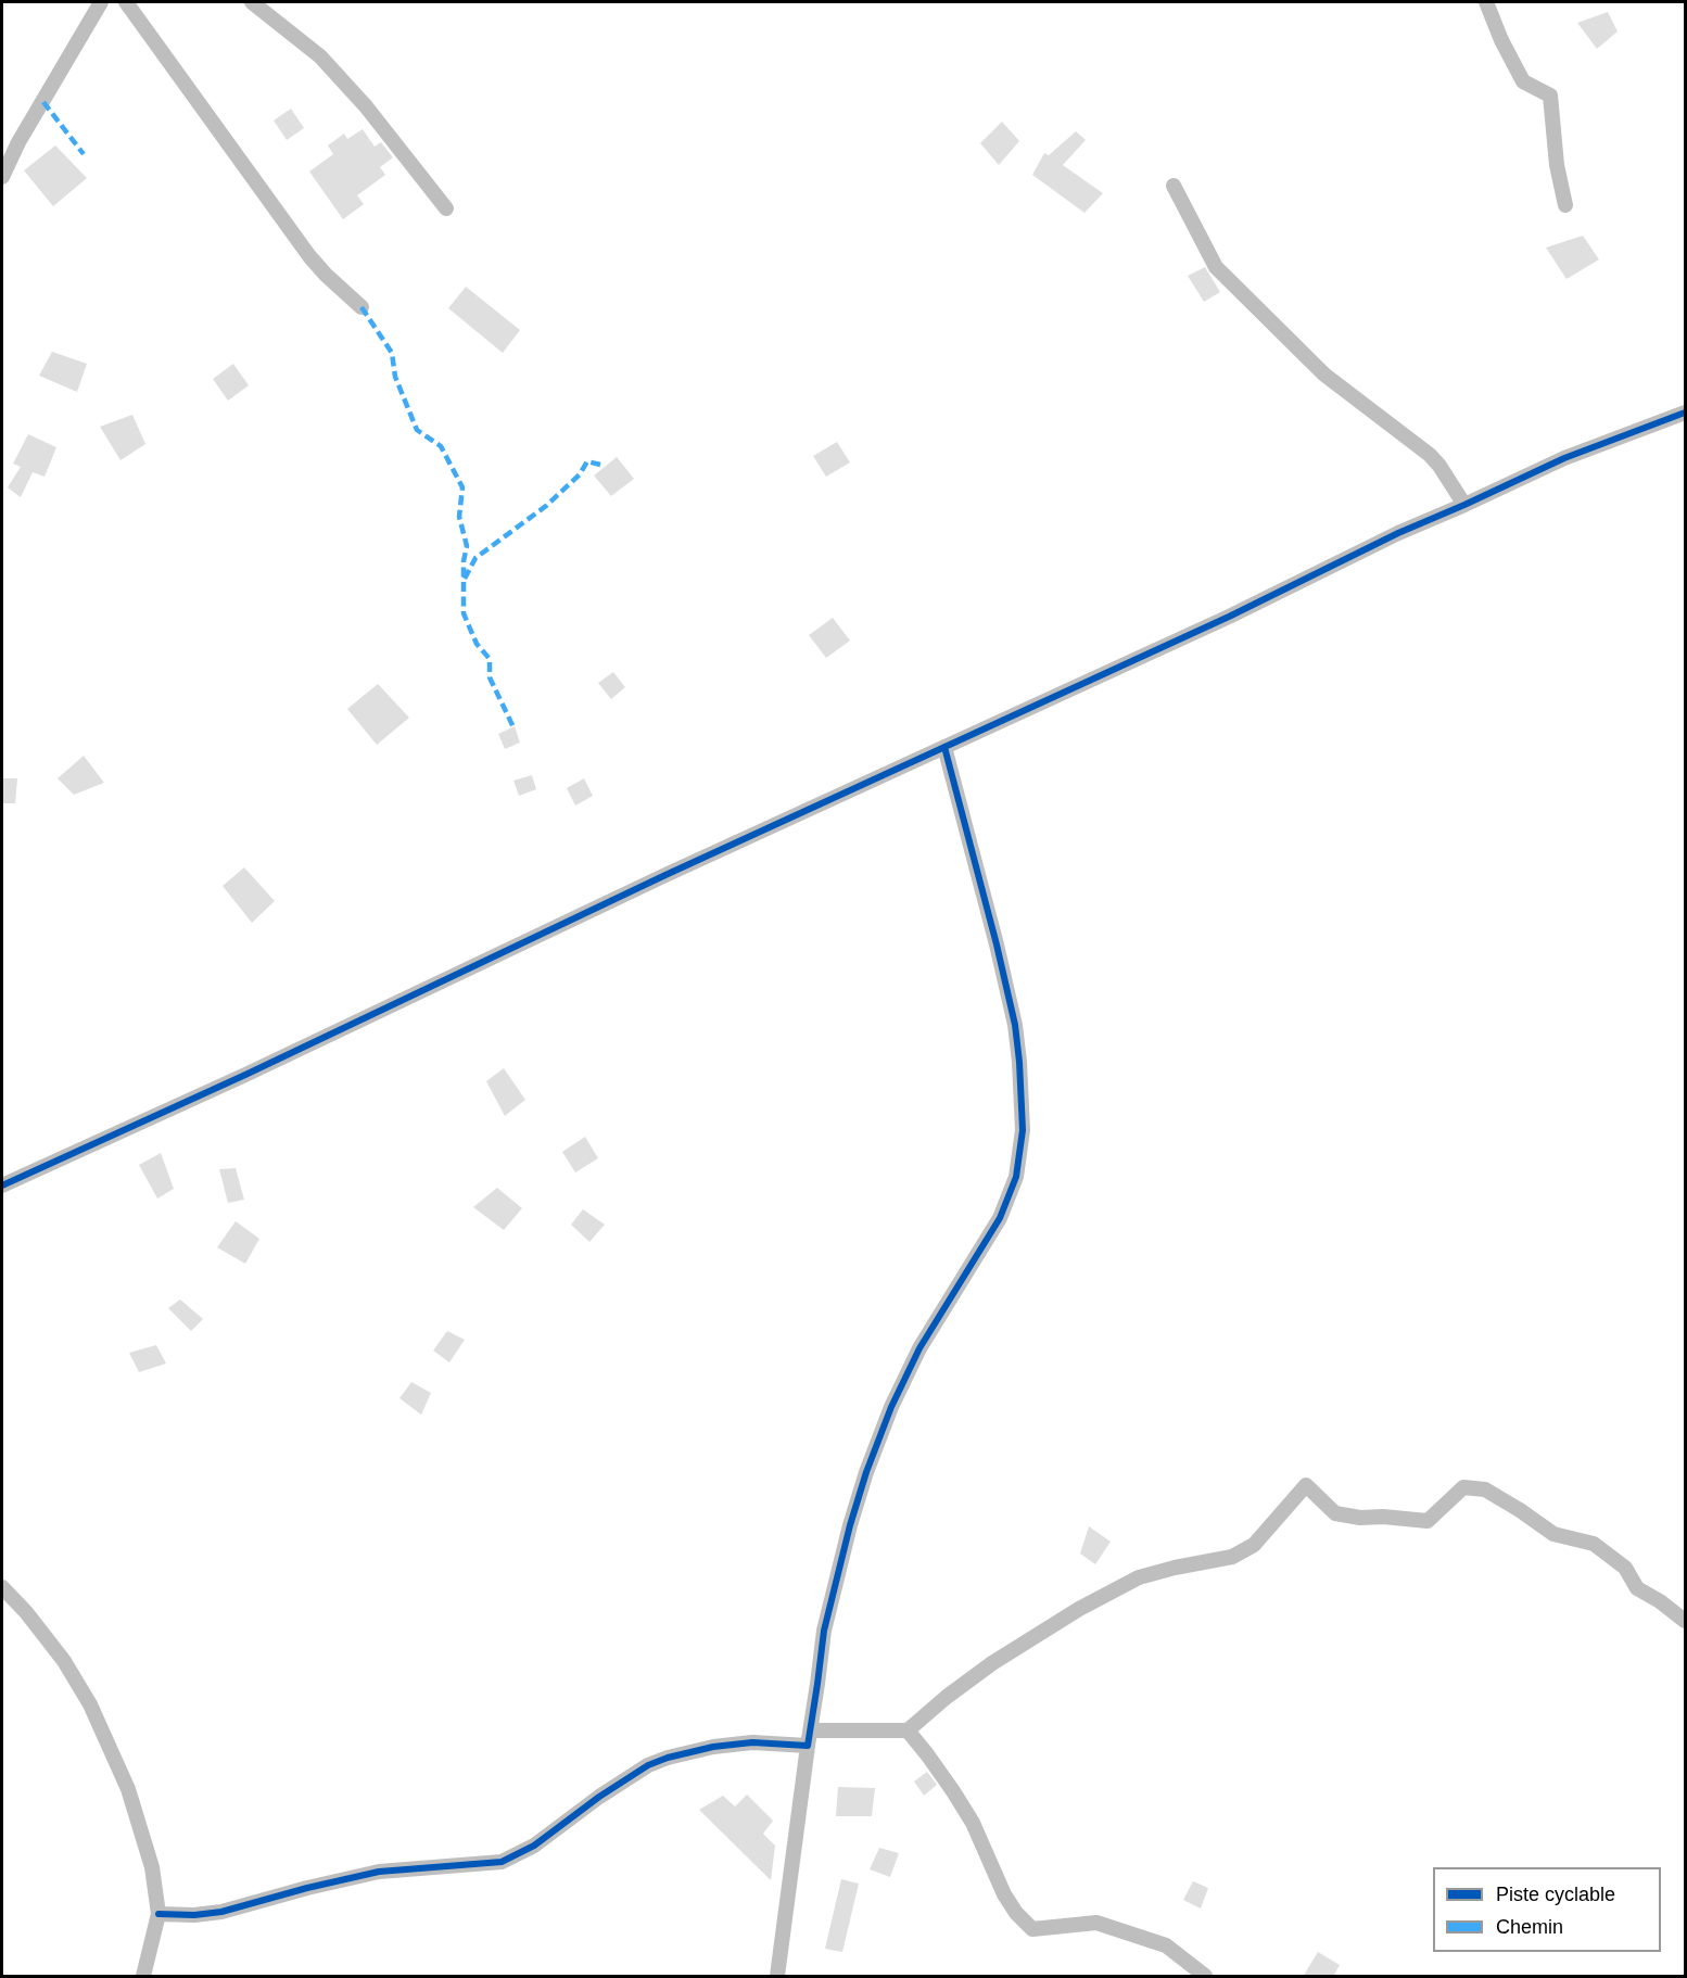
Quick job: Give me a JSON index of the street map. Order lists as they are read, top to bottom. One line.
{"legend":["Piste cyclable","Chemin"]}
